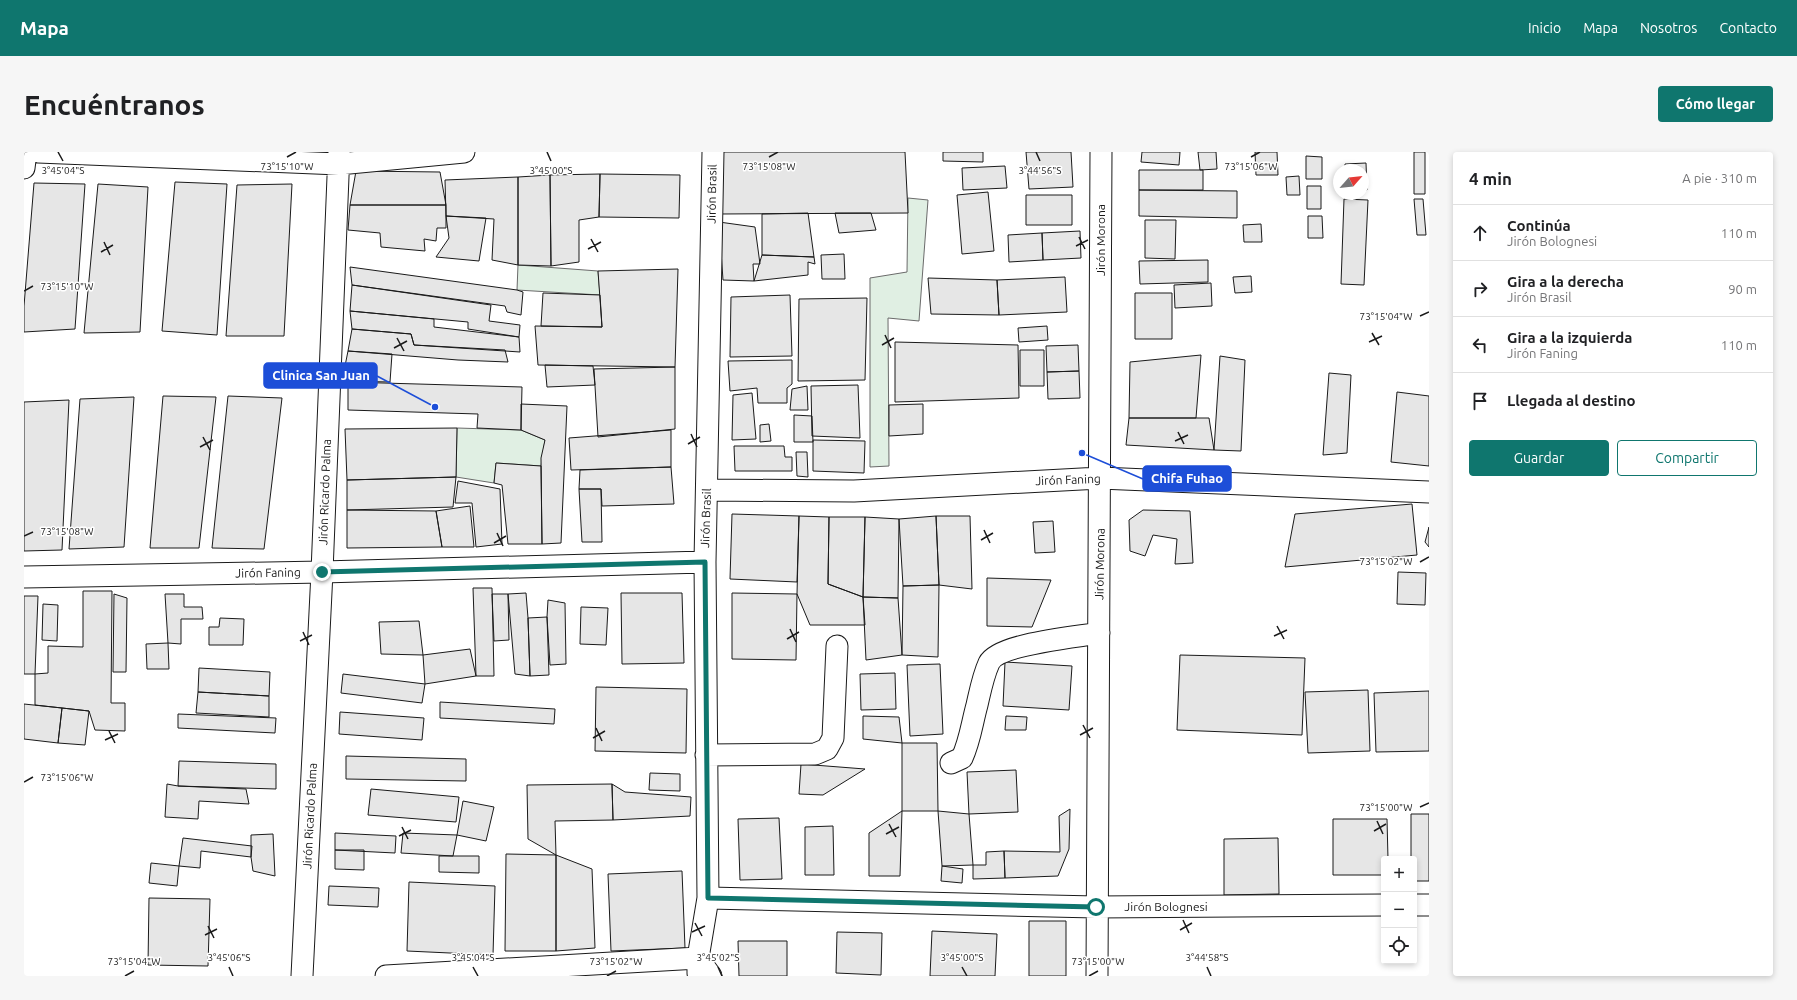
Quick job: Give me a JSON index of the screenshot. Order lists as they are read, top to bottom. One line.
{"streets":{"street":["Jirón Brasil","Jirón Morona","Jirón Faning","Jirón Ricardo Palma","Jirón Bolognesi"]},"crossings":[["Jirón Brasil","Jirón Faning"],["Jirón Brasil","Jirón Bolognesi"],["Jirón Morona","Jirón Faning"],["Jirón Morona","Jirón Bolognesi"],["Jirón Faning","Jirón Ricardo Palma"]],"places":["Clinica San Juan","Chifa Fuhao"],"north":"top right","page":{"header":"Mapa","nav":["Inicio","Mapa","Nosotros","Contacto"],"buttons":["Cómo llegar",["Guardar","Compartir"]],"title":"Encuéntranos","heading":["4 min","A pie · 310 m"],"list":[["Continúa","Jirón Bolognesi","110 m"],["Gira a la derecha","Jirón Brasil","90 m"],["Gira a la izquierda","Jirón Faning","110 m"],"Llegada al destino"],"map_buttons":["+","−"]},"coordinates":["73°15'10\"W","73°15'08\"W","73°15'06\"W","3°45'04\"S","3°45'00\"S","3°44'56\"S","73°15'04\"W","73°15'02\"W","73°15'00\"W","3°45'06\"S","3°45'02\"S","3°44'58\"S"]}
